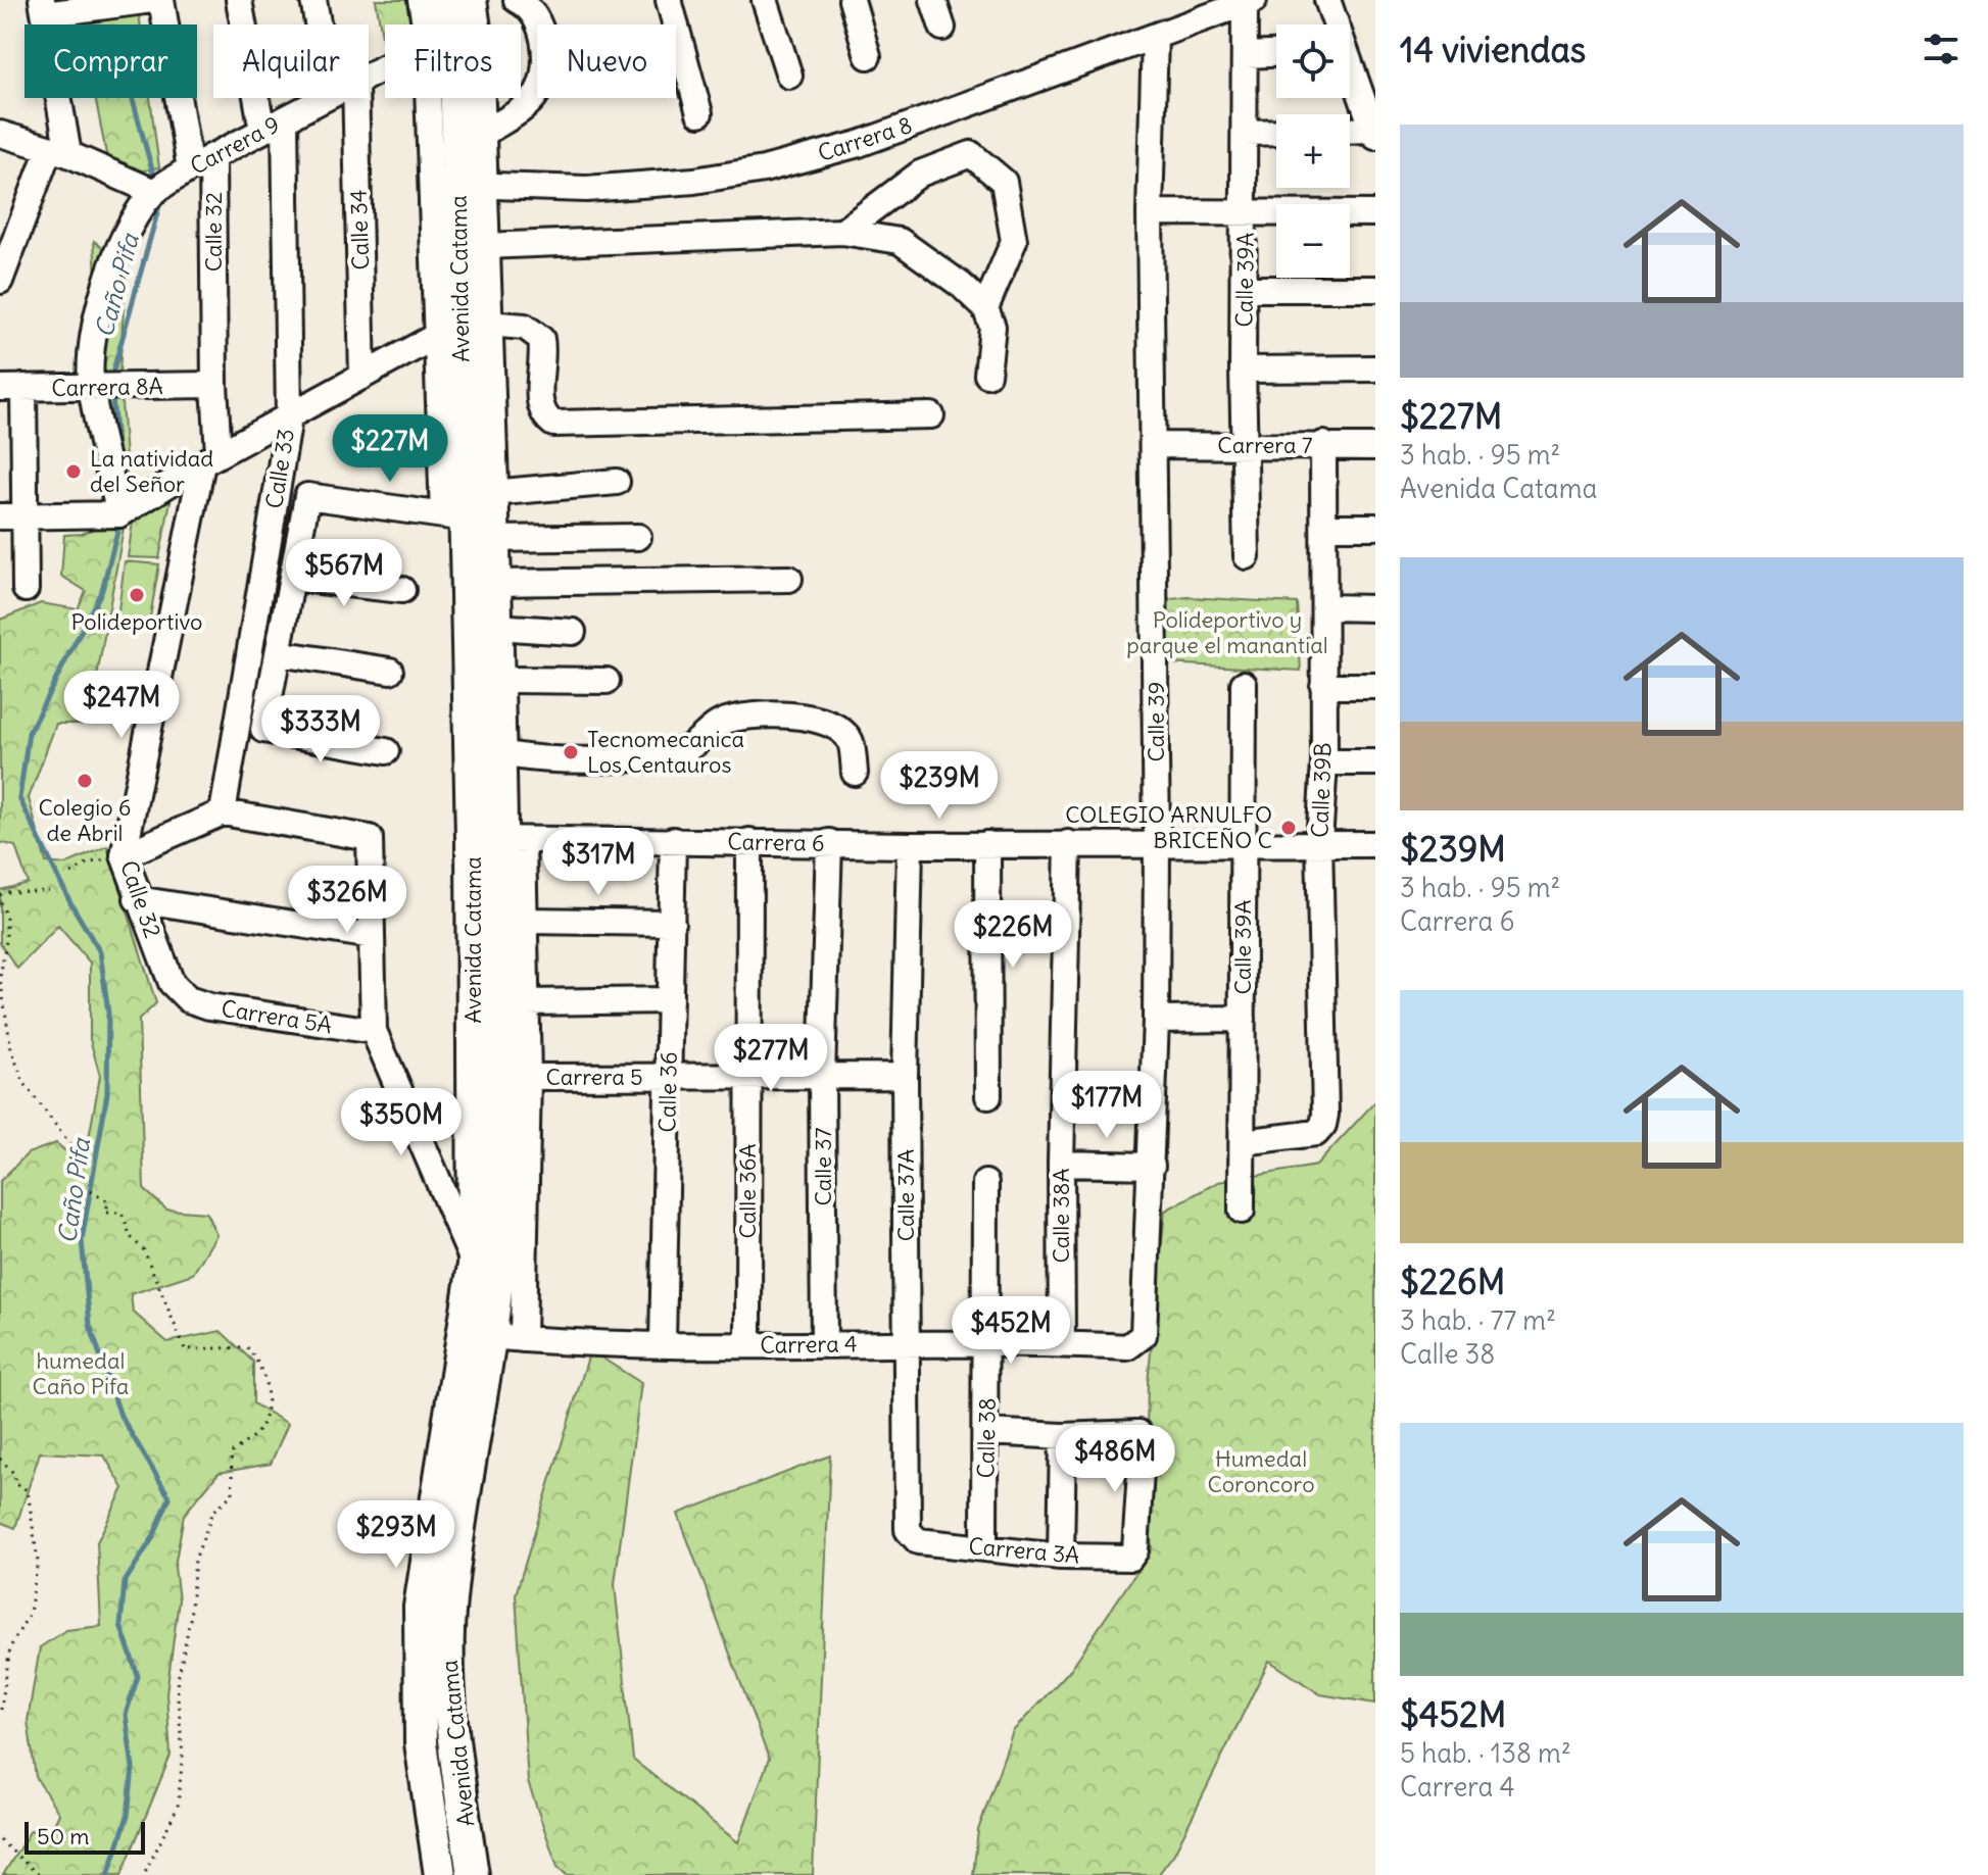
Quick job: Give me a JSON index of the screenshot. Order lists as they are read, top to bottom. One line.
{"streets":{"main road":["Avenida Catama"],"street":["Carrera 8","Carrera 9","Calle 34","Calle 32","Calle 39A","Carrera 8A","Carrera 7","Calle 33","Calle 39","Calle 39B","Carrera 6","Carrera 5A","Carrera 5","Calle 36","Calle 37","Calle 36A","Calle 37A","Calle 38A","Carrera 4","Calle 38","Carrera 3A"]},"crossings":[["Carrera 8","Avenida Catama"],["Carrera 8","Calle 39A"],["Carrera 8","Calle 39"],["Carrera 9","Calle 32"],["Carrera 9","Avenida Catama"],["Carrera 9","Calle 33"],["Calle 32","Carrera 8A"],["Calle 32","Carrera 5A"],["Avenida Catama","Carrera 6"],["Avenida Catama","Carrera 5"],["Avenida Catama","Carrera 4"],["Calle 39A","Carrera 7"],["Calle 39A","Calle 39B"],["Calle 39A","Carrera 6"],["Carrera 7","Calle 39"],["Carrera 7","Calle 39B"],["Calle 39","Carrera 6"],["Calle 39","Carrera 4"],["Calle 39B","Carrera 6"],["Carrera 6","Calle 36"],["Carrera 6","Calle 37"],["Carrera 6","Calle 36A"],["Carrera 6","Calle 37A"],["Carrera 6","Calle 38A"],["Carrera 5","Calle 36"],["Carrera 5","Calle 37"],["Carrera 5","Calle 36A"],["Carrera 5","Calle 37A"],["Calle 36","Carrera 4"],["Calle 37","Carrera 4"],["Calle 36A","Carrera 4"],["Calle 37A","Carrera 4"],["Calle 37A","Carrera 3A"],["Calle 38A","Carrera 4"],["Carrera 4","Calle 38"],["Calle 38","Carrera 3A"]],"water":["Caño Pifa"],"parks":["Polideportivo y parque el manantial","humedal Caño Pifa","Humedal Coroncoro"],"places":["La natividad del Señor","Polideportivo","Tecnomecanica Los Centauros","Colegio 6 de Abril","COLEGIO ARNULFO BRICEÑO C"],"scale_bar":"50 m","page":{"heading":"14 viviendas","map_buttons":["+","−"],"chip":["Comprar","Alquilar","Filtros","Nuevo"],"list":[{"name":"$227M","note":"3 hab. · 95 m² · Avenida Catama"},{"name":"$239M","note":"3 hab. · 95 m² · Carrera 6"},{"name":"$226M","note":"3 hab. · 77 m² · Calle 38"},{"name":"$452M","note":"5 hab. · 138 m² · Carrera 4"}],"price":["$227M","$567M","$247M","$333M","$239M","$317M","$326M","$226M","$277M","$177M","$350M","$452M","$486M","$293M"],"scale":"50 m"}}
